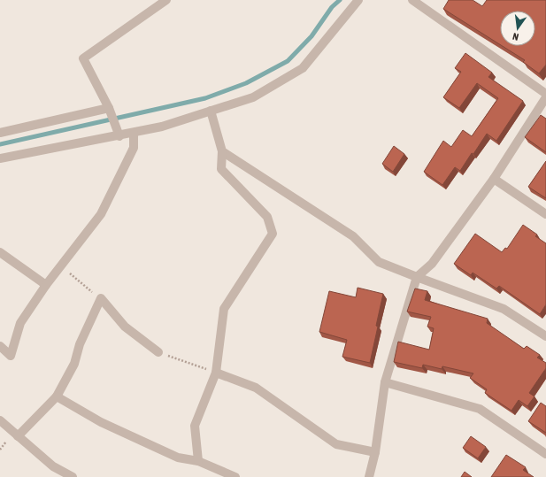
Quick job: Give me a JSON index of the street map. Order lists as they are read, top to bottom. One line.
{"north":"bottom"}
